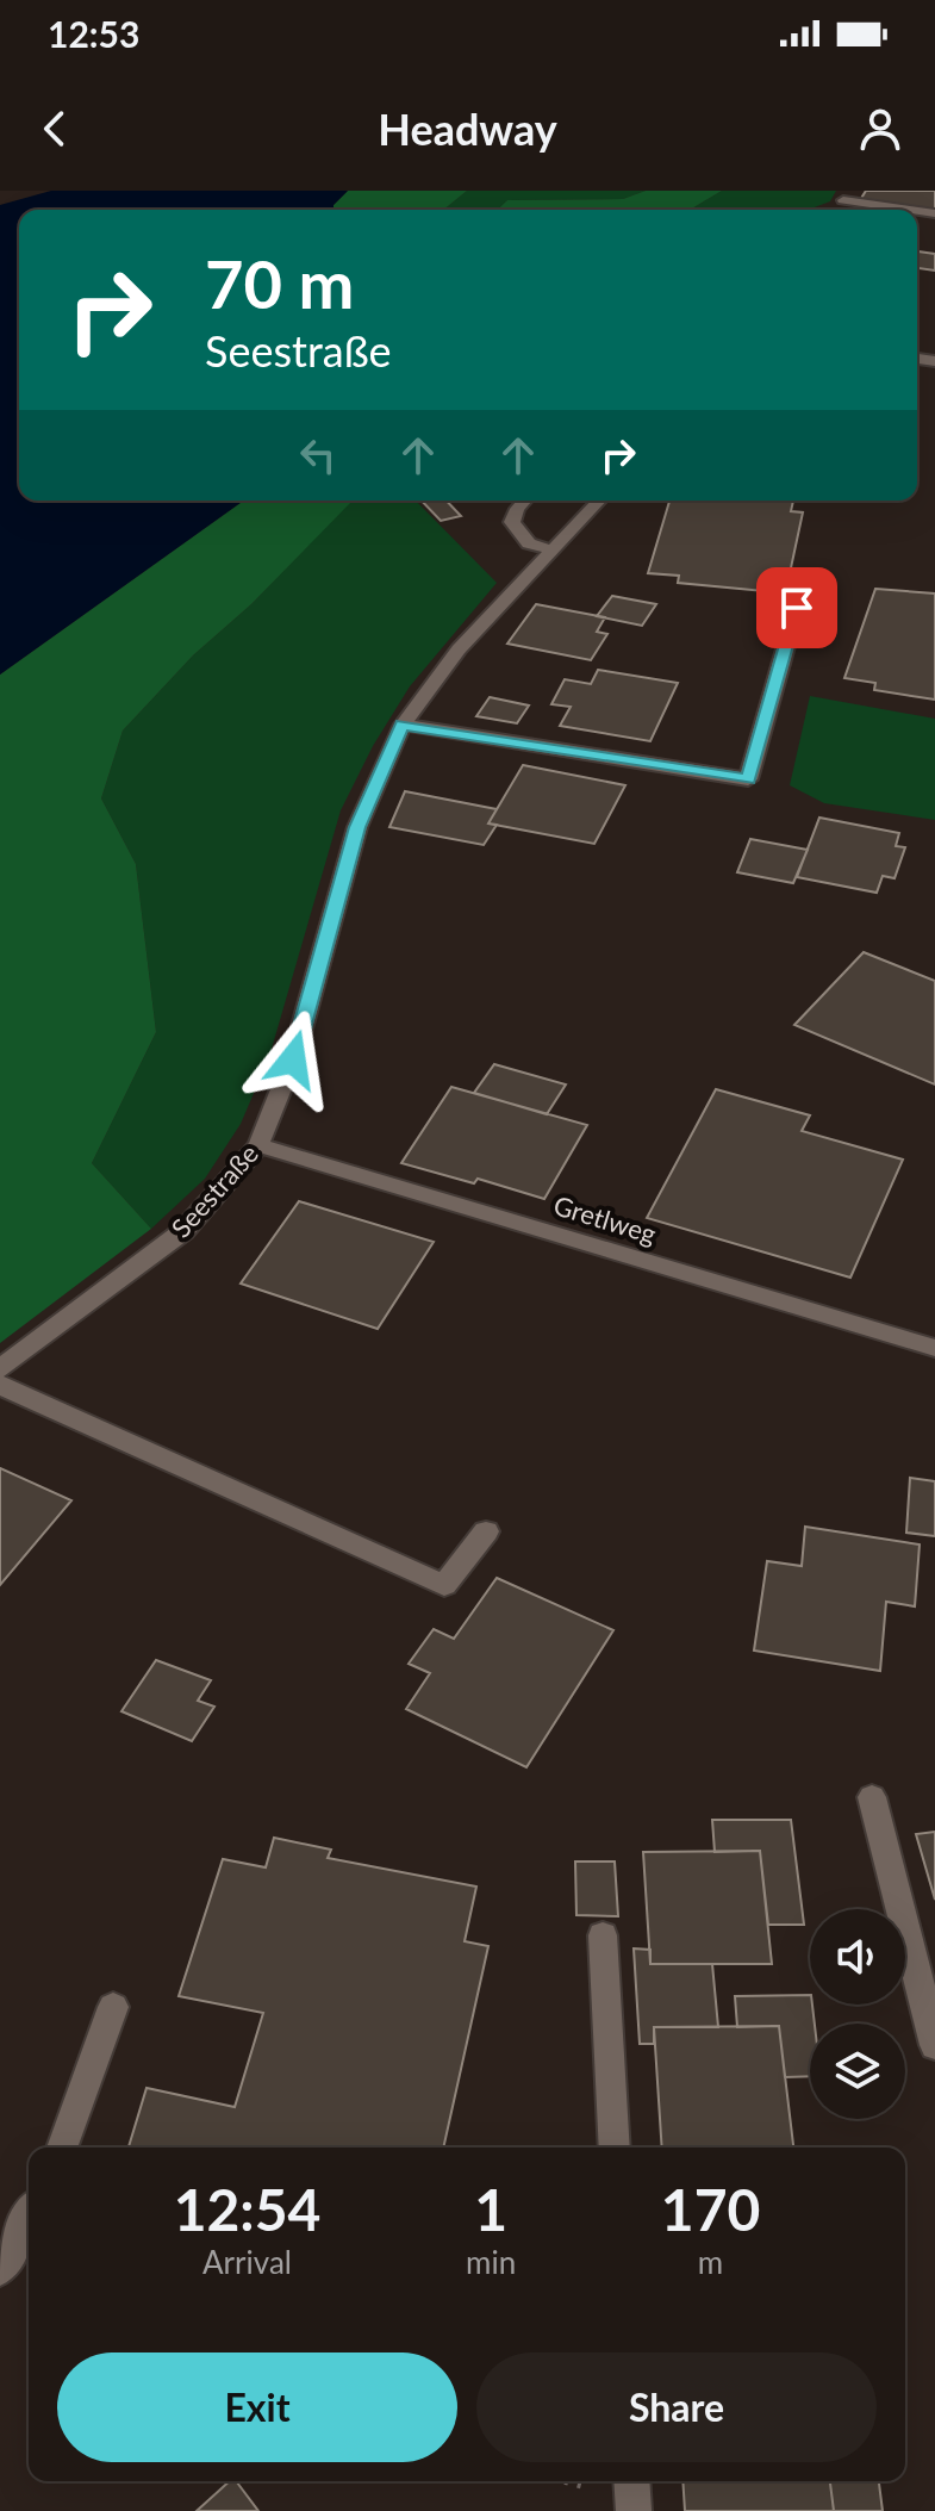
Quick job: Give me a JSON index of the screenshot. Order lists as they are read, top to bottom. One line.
{"streets":{"street":["Seestraße","Gretlweg"]},"crossings":[["Seestraße","Gretlweg"]],"page":{"status":"12:53","header":"Headway","turn":["70 m","Seestraße"],"eta":["12:54","Arrival","1","min","170","m"],"buttons":["Exit","Share"]}}
